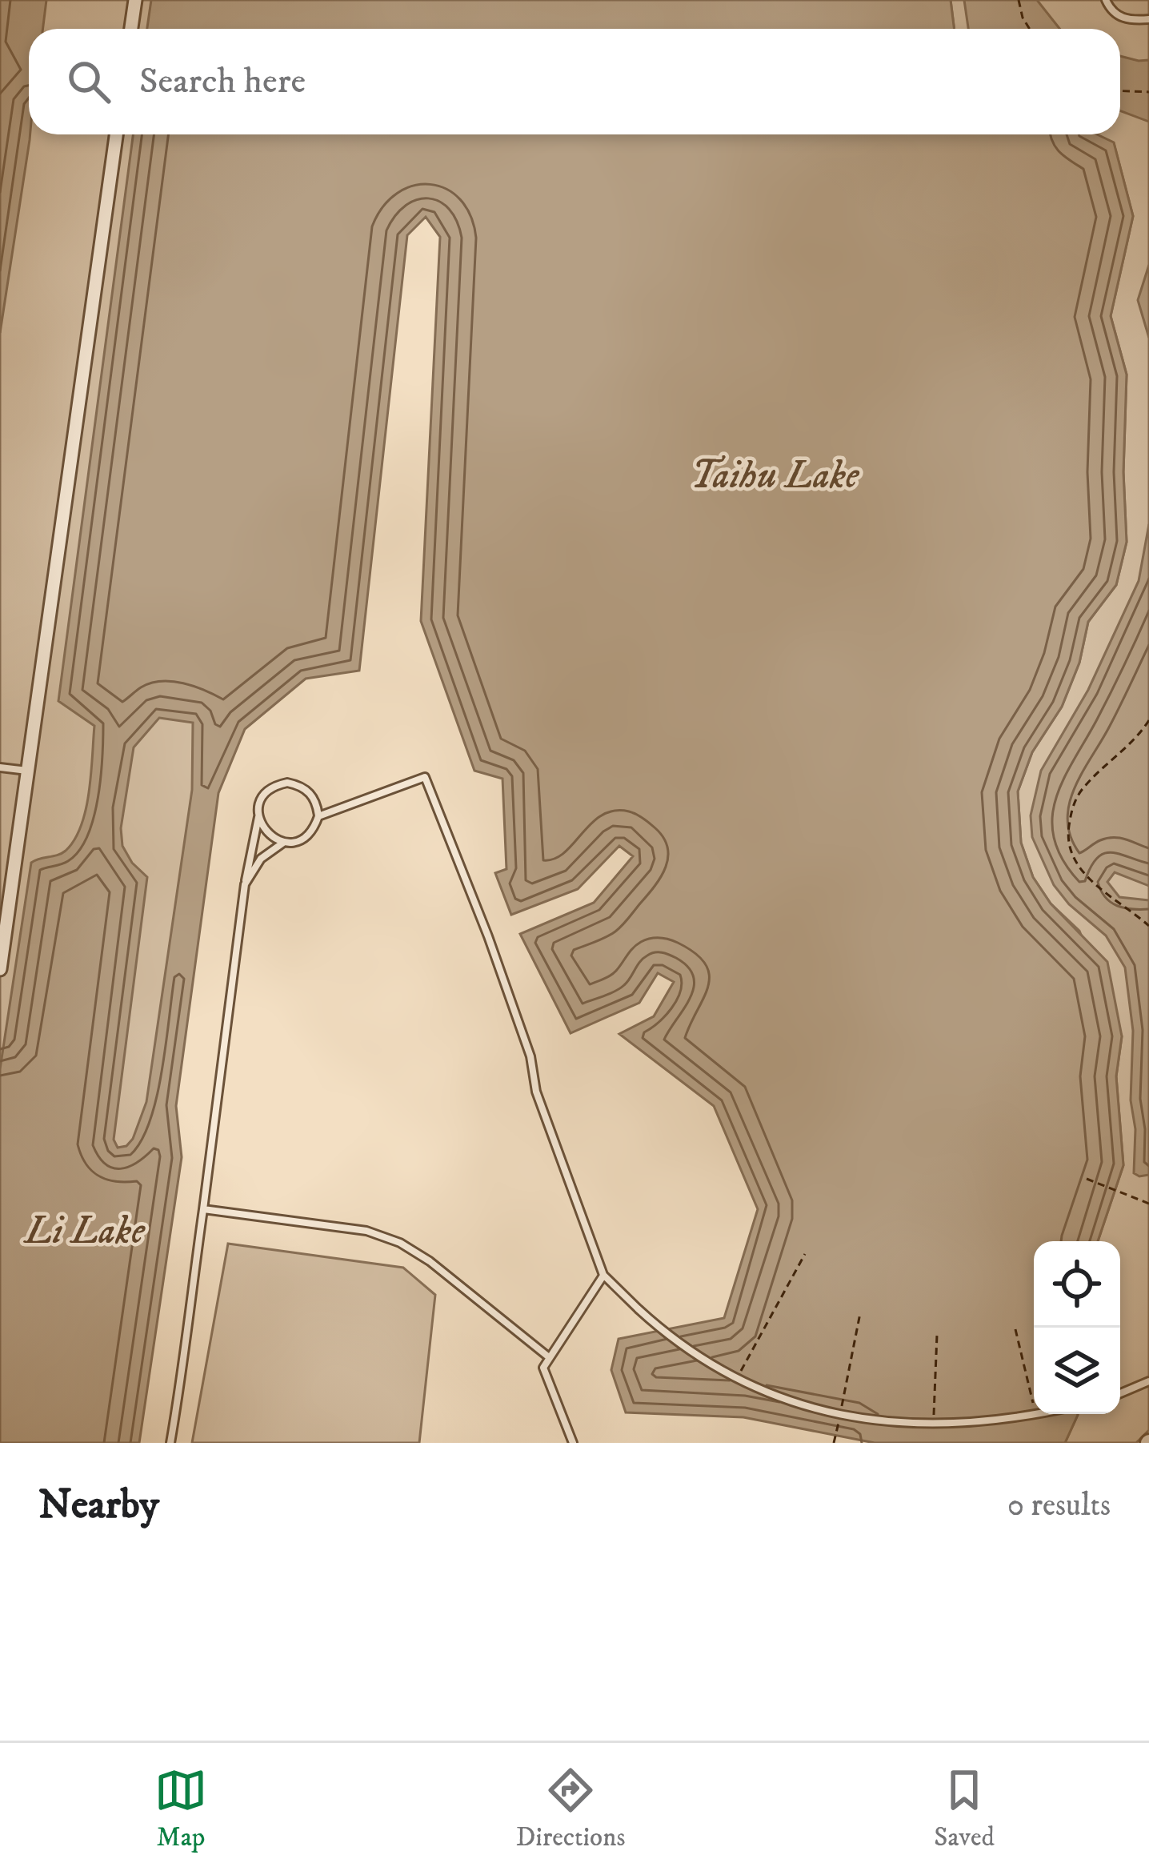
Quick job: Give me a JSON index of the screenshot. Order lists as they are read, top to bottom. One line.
{"water":["Taihu Lake","Li Lake"],"page":{"search":"Search here","heading":["Nearby","0 results"],"nav":["Map","Directions","Saved"]}}
